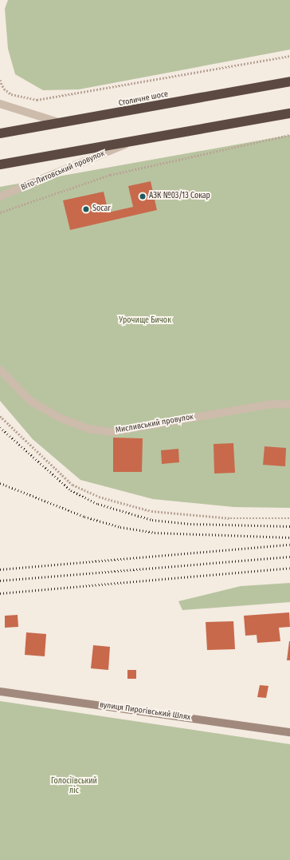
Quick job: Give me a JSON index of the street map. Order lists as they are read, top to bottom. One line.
{"streets":{"highway":["Столичне шосе"],"street":["Віто-Литовський провулок","Мисливський провулок","вулиця Пирогівський Шлях"]},"parks":["Урочище Бичок","Голосіївський ліс"],"places":["АЗК №03/13 Сокар","Socar"]}
